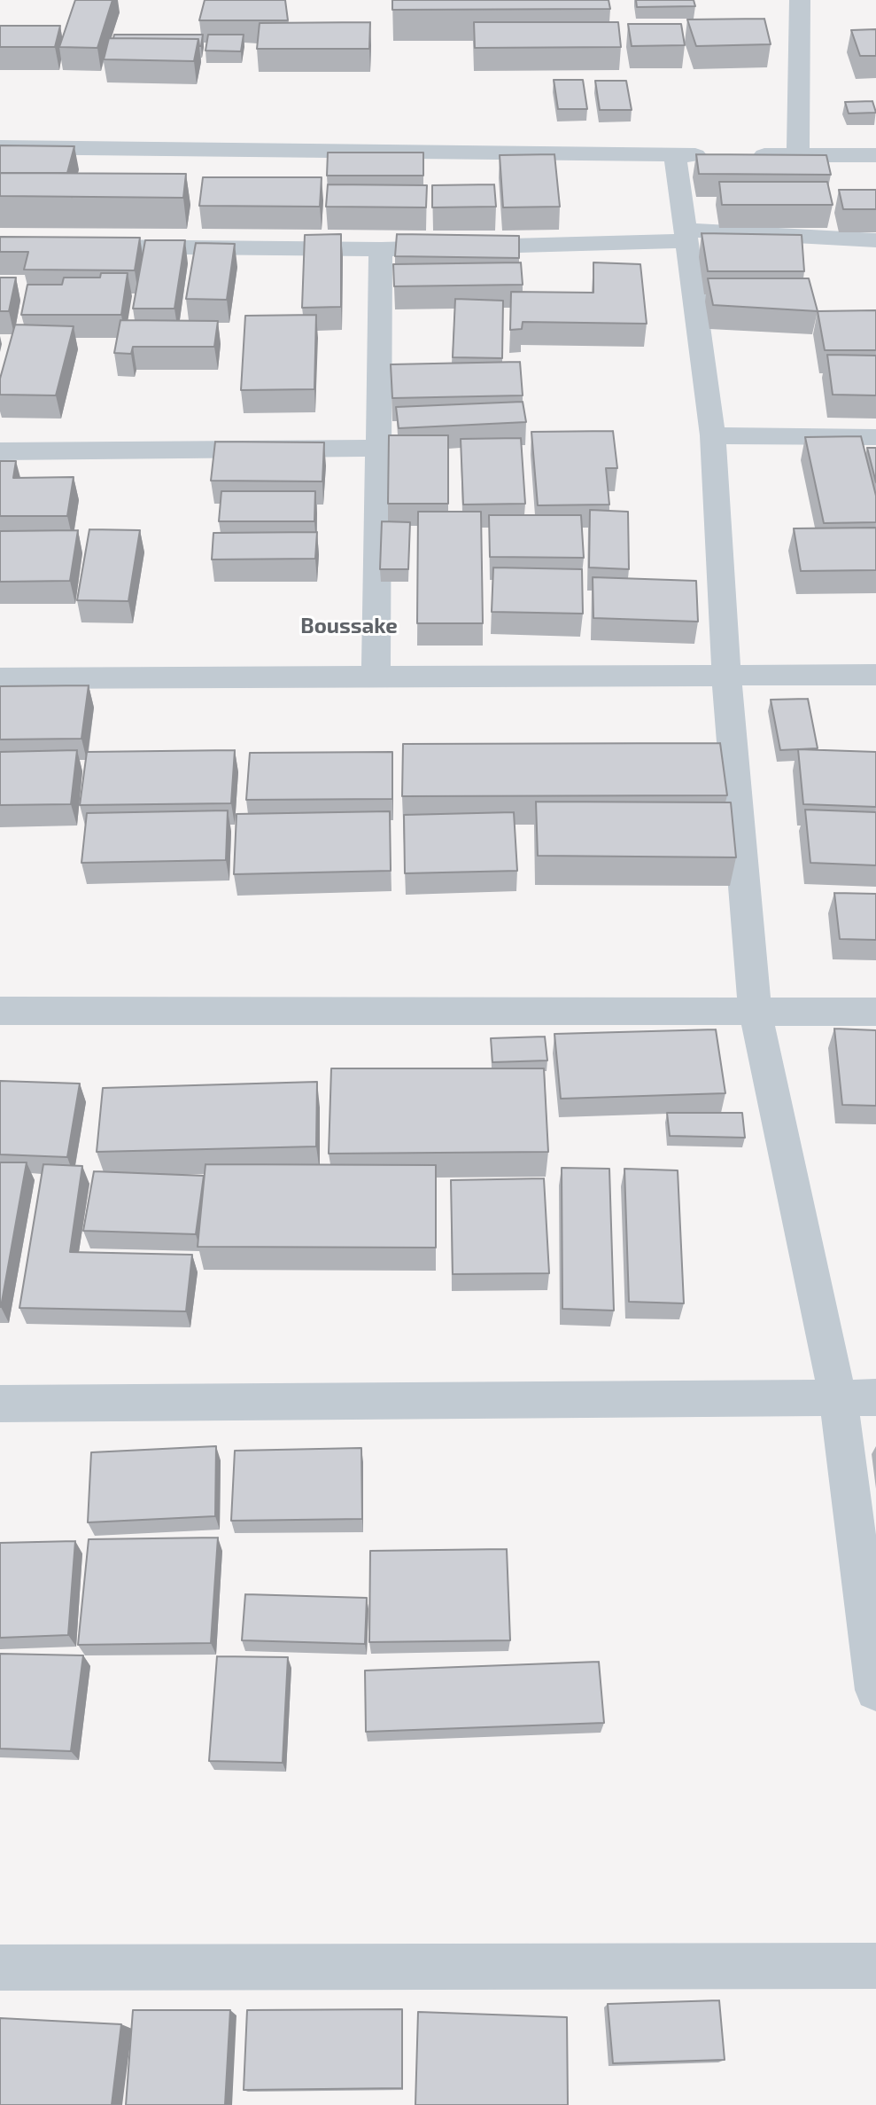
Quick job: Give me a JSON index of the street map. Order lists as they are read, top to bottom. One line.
{"districts":["Boussake"]}
